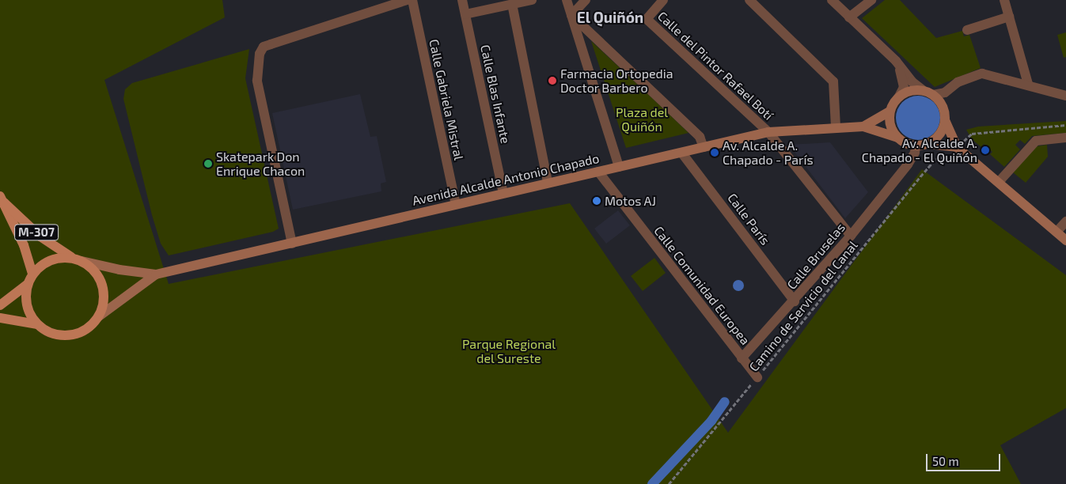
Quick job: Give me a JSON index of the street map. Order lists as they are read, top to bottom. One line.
{"streets":{"main road":["Avenida Alcalde Antonio Chapado","M-307"],"street":["Calle del Pintor Rafael Botí","Calle Blas Infante","Calle Gabriela Mistral","Calle París","Calle Bruselas","Calle Comunidad Europea"],"path":["Camino de Servicio del Canal"]},"crossings":[["Calle del Pintor Rafael Botí","Avenida Alcalde Antonio Chapado"],["Calle Blas Infante","Avenida Alcalde Antonio Chapado"],["Calle Gabriela Mistral","Avenida Alcalde Antonio Chapado"],["Avenida Alcalde Antonio Chapado","Calle París"],["Avenida Alcalde Antonio Chapado","Calle Bruselas"],["Avenida Alcalde Antonio Chapado","Calle Comunidad Europea"],["Calle París","Calle Bruselas"],["Calle Bruselas","Calle Comunidad Europea"]],"districts":["El Quiñón"],"parks":["Plaza del Quiñón","Parque Regional del Sureste"],"places":["Farmacia Ortopedia Doctor Barbero","Av. Alcalde A. Chapado - El Quiñón","Av. Alcalde A. Chapado - París","Skatepark Don Enrique Chacon","Motos AJ"],"scale_bar":"50 m"}
